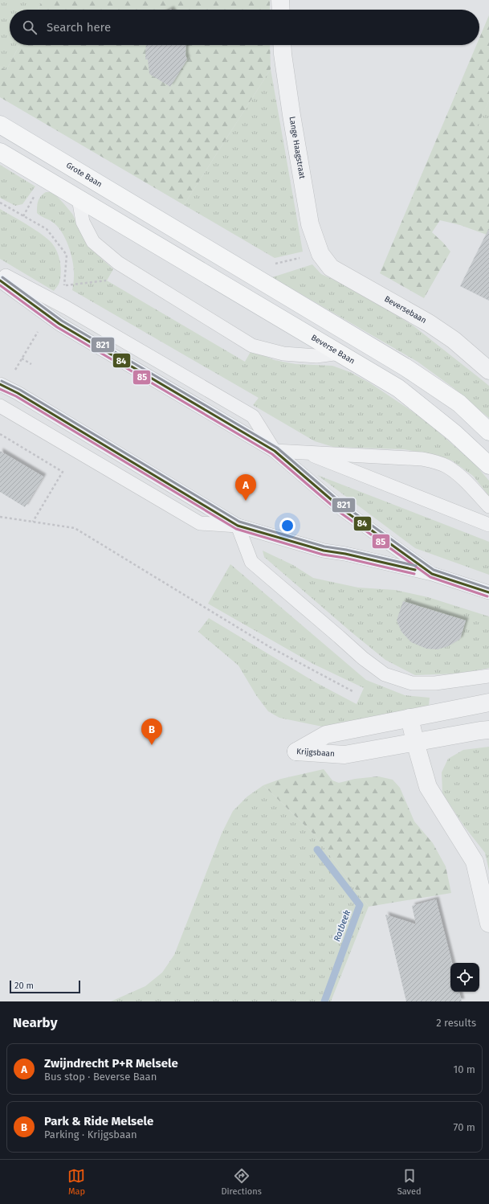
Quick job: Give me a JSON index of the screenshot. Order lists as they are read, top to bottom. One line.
{"streets":{"main road":["Grote Baan","Beverse Baan"],"street":["Lange Haagstraat","Beversebaan","Krijgsbaan"]},"crossings":[["Lange Haagstraat","Beversebaan"]],"water":["Rotbeek"],"lines":["transit line 821","transit line 84","transit line 85"],"scale_bar":"20 m","page":{"search":"Search here","pins":["A","B"],"scale":"20 m","heading":["Nearby","2 results"],"list":[{"mark":"A","name":"Zwijndrecht P+R Melsele","note":"Bus stop · Beverse Baan","value":"10 m"},{"mark":"B","name":"Park & Ride Melsele","note":"Parking · Krijgsbaan","value":"70 m"}],"nav":["Map","Directions","Saved"]}}
